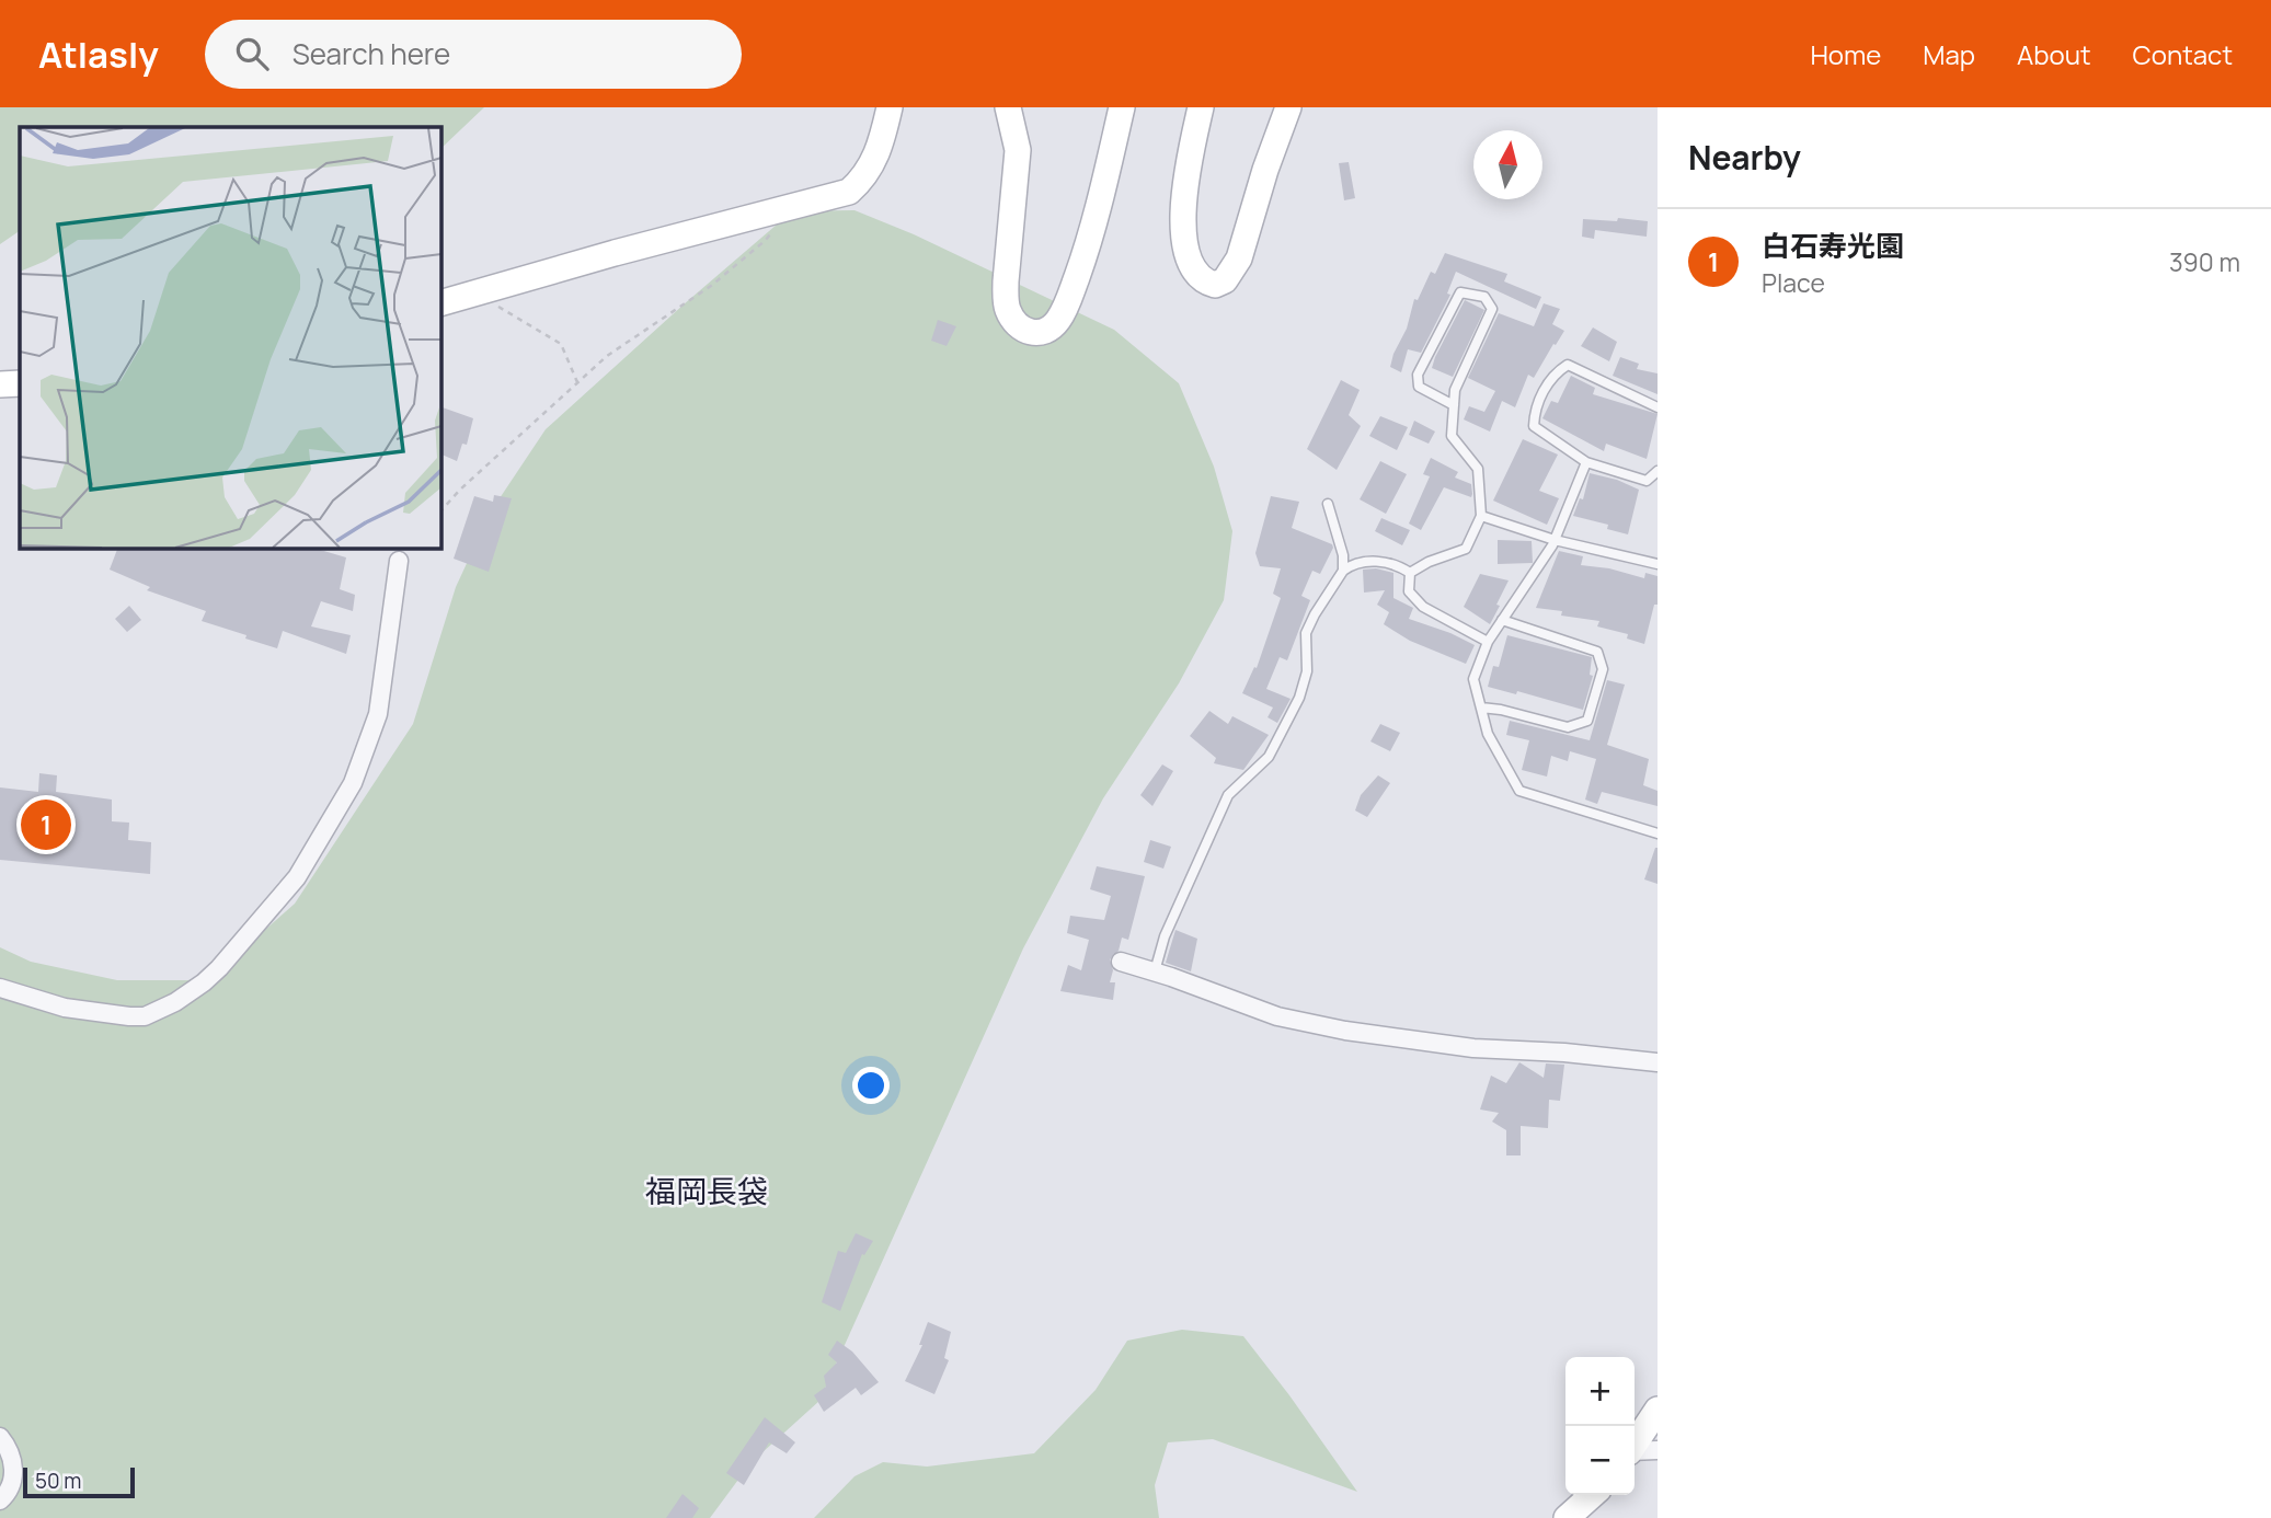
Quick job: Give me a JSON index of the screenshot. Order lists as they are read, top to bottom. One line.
{"districts":["福岡長袋"],"scale_bar":"50 m","north":"top","page":{"header":"Atlasly","search":"Search here","nav":["Home","Map","About","Contact"],"heading":"Nearby","list":[{"mark":"1","name":"白石寿光園","note":"Place","value":"390 m"}],"pins":"1","map_buttons":["+","−"],"scale":"50 m"}}
